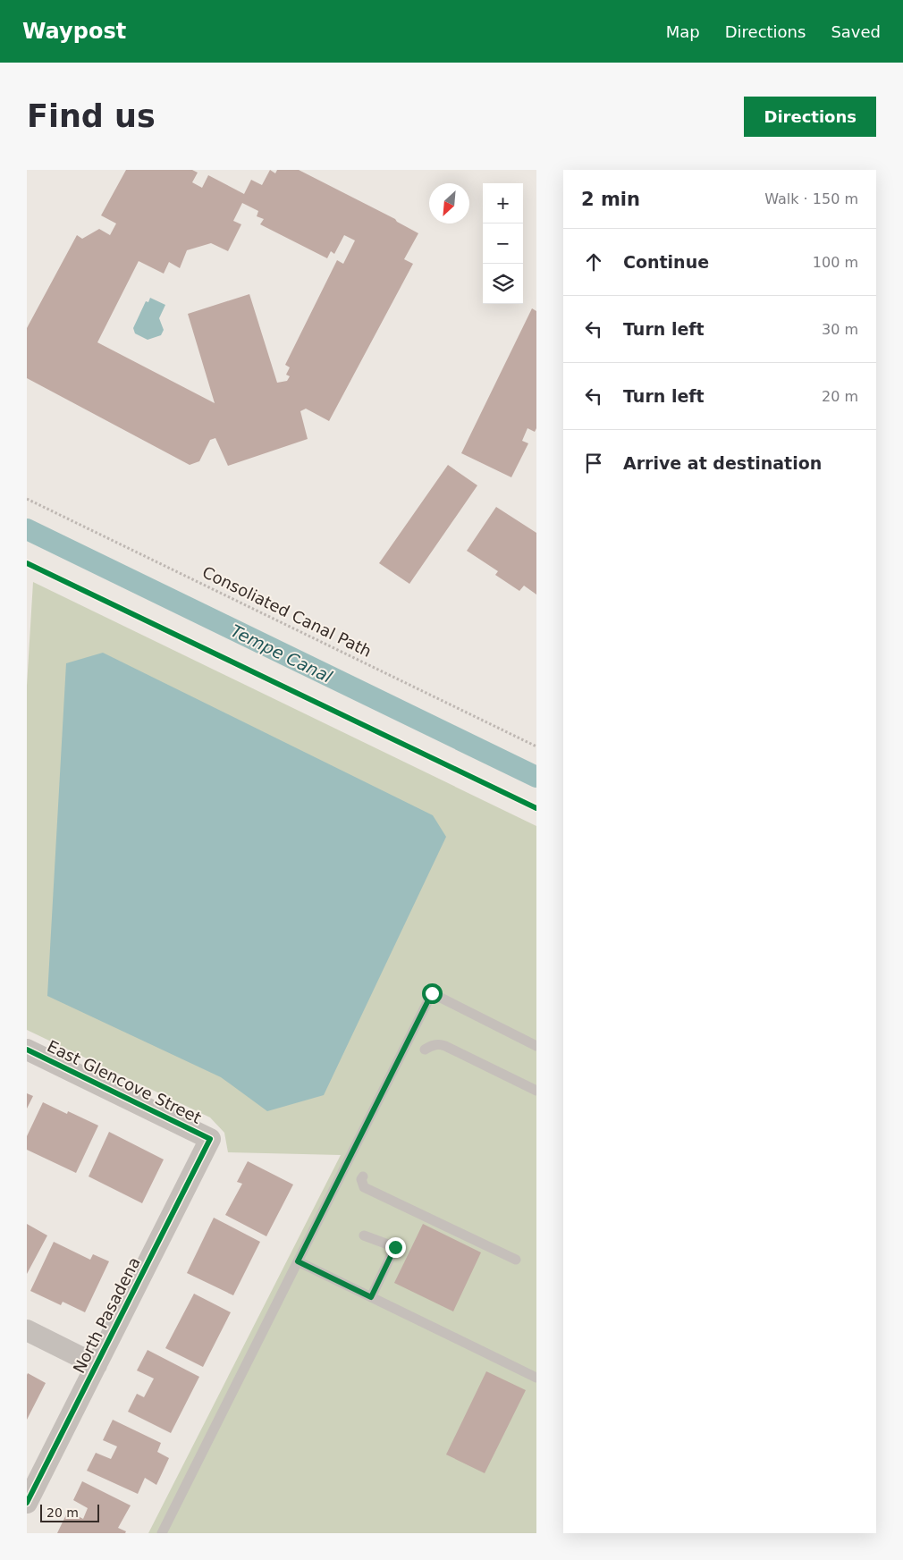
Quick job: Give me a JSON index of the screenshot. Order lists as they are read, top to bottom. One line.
{"streets":{"street":["East Glencove Street","North Pasadena"],"path":["Consoliated Canal Path"]},"crossings":[["East Glencove Street","North Pasadena"]],"water":["Tempe Canal"],"scale_bar":"20 m","north":"bottom left","page":{"header":"Waypost","nav":["Map","Directions","Saved"],"buttons":"Directions","title":"Find us","heading":["2 min","Walk · 150 m"],"map_buttons":["+","−"],"list":[["Continue","100 m"],["Turn left","30 m"],["Turn left","20 m"],"Arrive at destination"],"scale":"20 m"}}
